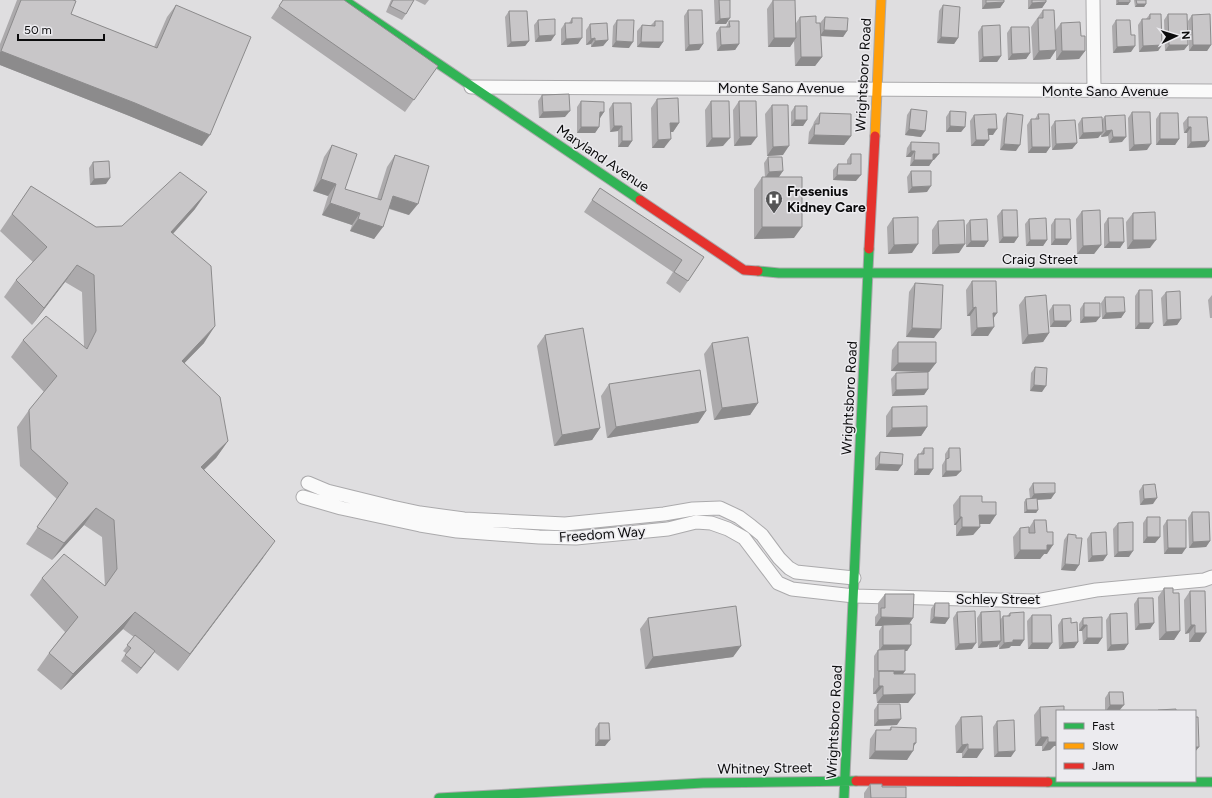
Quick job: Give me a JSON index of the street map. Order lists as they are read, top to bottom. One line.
{"streets":{"street":["Wrightsboro Road","Monte Sano Avenue","Maryland Avenue","Craig Street","Freedom Way","Schley Street","Whitney Street"]},"crossings":[["Wrightsboro Road","Monte Sano Avenue"],["Wrightsboro Road","Maryland Avenue"],["Wrightsboro Road","Craig Street"],["Wrightsboro Road","Freedom Way"],["Wrightsboro Road","Schley Street"],["Wrightsboro Road","Whitney Street"],["Monte Sano Avenue","Maryland Avenue"],["Maryland Avenue","Craig Street"],["Freedom Way","Schley Street"]],"places":{"hospital":["Fresenius Kidney Care"]},"legend":["Fast","Slow","Jam"],"scale_bar":"50 m","north":"right"}
